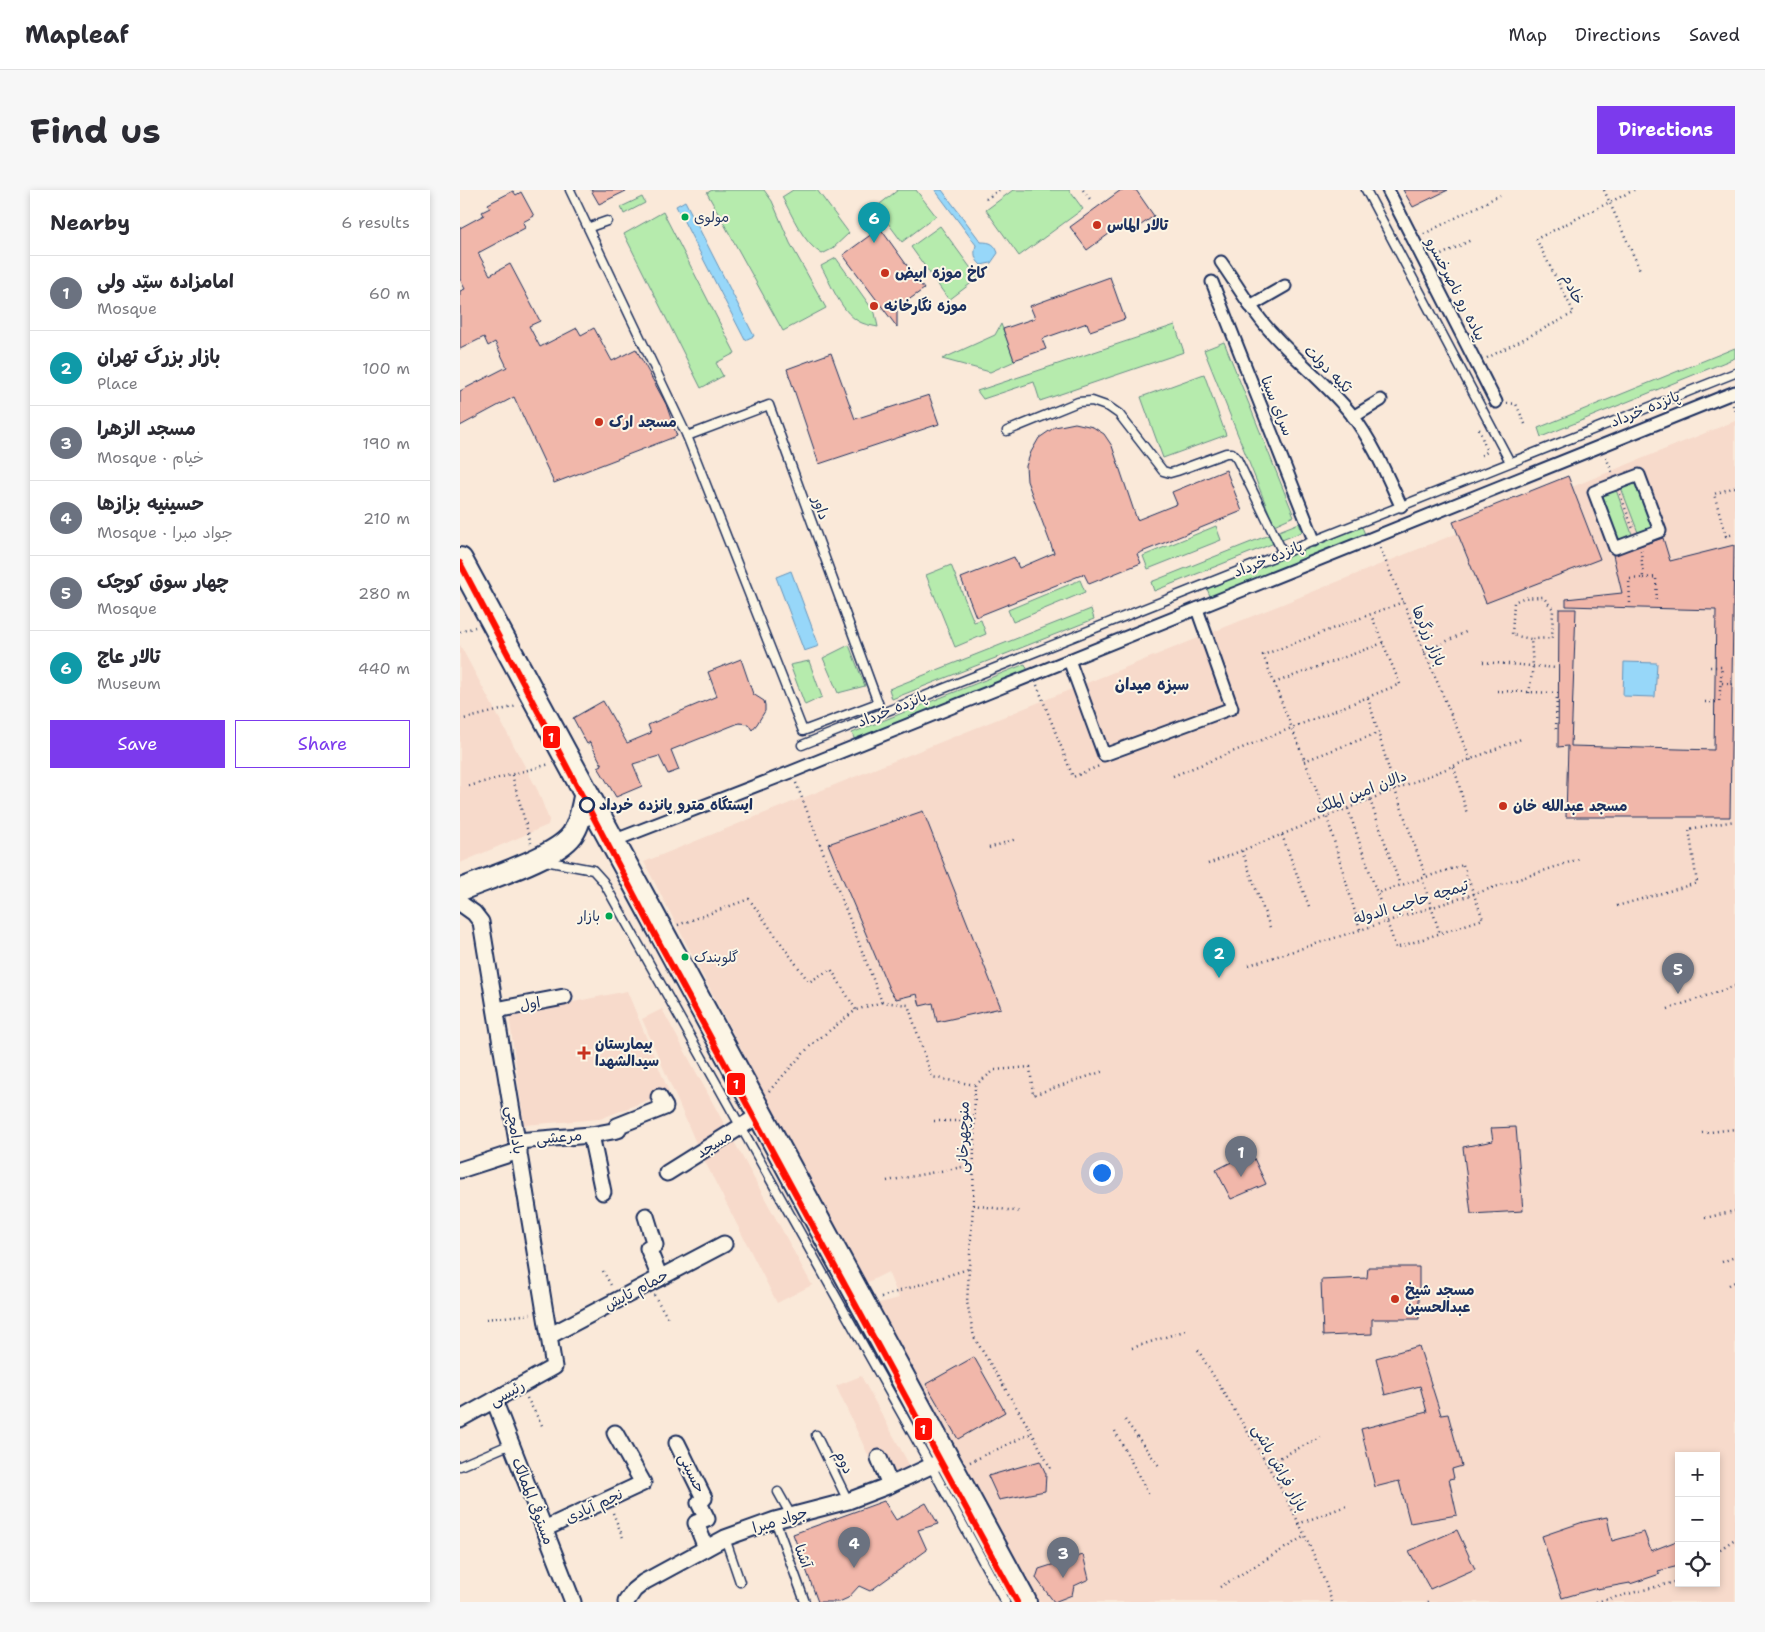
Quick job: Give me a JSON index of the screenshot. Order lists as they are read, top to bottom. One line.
{"streets":{"street":["پیاده رو ناصرخسرو","تکیه دولت","سرای سینا","اول","بادامچی","مرعشی","مسجد","حمام تابش","رئیسی","حسینی","مستوفی الممالک","نجم آبادی","جواد مبرا"],"lane":["پانزده خرداد","داور","دوم","آشنا"],"path":["خادم","بازار زرگرها","دالان امین الملک","تیمچه حاجب الدوله","منوچهرخانی","بازار فراش باشی"]},"crossings":[["پیاده رو ناصرخسرو","خادم"],["تکیه دولت","پانزده خرداد"],["سرای سینا","پانزده خرداد"],["پانزده خرداد","داور"],["بازار زرگرها","دالان امین الملک"],["اول","بادامچی"],["بادامچی","مرعشی"],["بادامچی","حمام تابش"],["بادامچی","رئیسی"],["رئیسی","مستوفی الممالک"],["دوم","جواد مبرا"],["حسینی","جواد مبرا"],["مستوفی الممالک","نجم آبادی"],["جواد مبرا","آشنا"]],"districts":["سبزه میدان"],"places":{"other":["مولوى","تالار الماس","کاخ موزه ابیض","موزه نگارخانه","مسجد ارک","ایستگاه مترو پانزده خرداد","مسجد عبدالله خان","بازار","گلوبندک","مسجد شیخ عبدالحسین"],"health":["بیمارستان سیدالشهدا"]},"lines":["transit line 1"],"page":{"header":"Mapleaf","nav":["Map","Directions","Saved"],"buttons":["Directions",["Save","Share"]],"title":"Find us","heading":["Nearby","6 results"],"pins":["6","2","5","1","4","3"],"list":[{"mark":"1","name":"امامزاده سیّد ولی","note":"Mosque","value":"60 m"},{"mark":"2","name":"بازار بزرگ تهران","note":"Place","value":"100 m"},{"mark":"3","name":"مسجد الزهرا","note":"Mosque · خیام","value":"190 m"},{"mark":"4","name":"حسینیه بزازها","note":"Mosque · جواد مبرا","value":"210 m"},{"mark":"5","name":"چهار سوق کوچک","note":"Mosque","value":"280 m"},{"mark":"6","name":"تالار عاج","note":"Museum","value":"440 m"}],"map_buttons":["+","−"]}}
